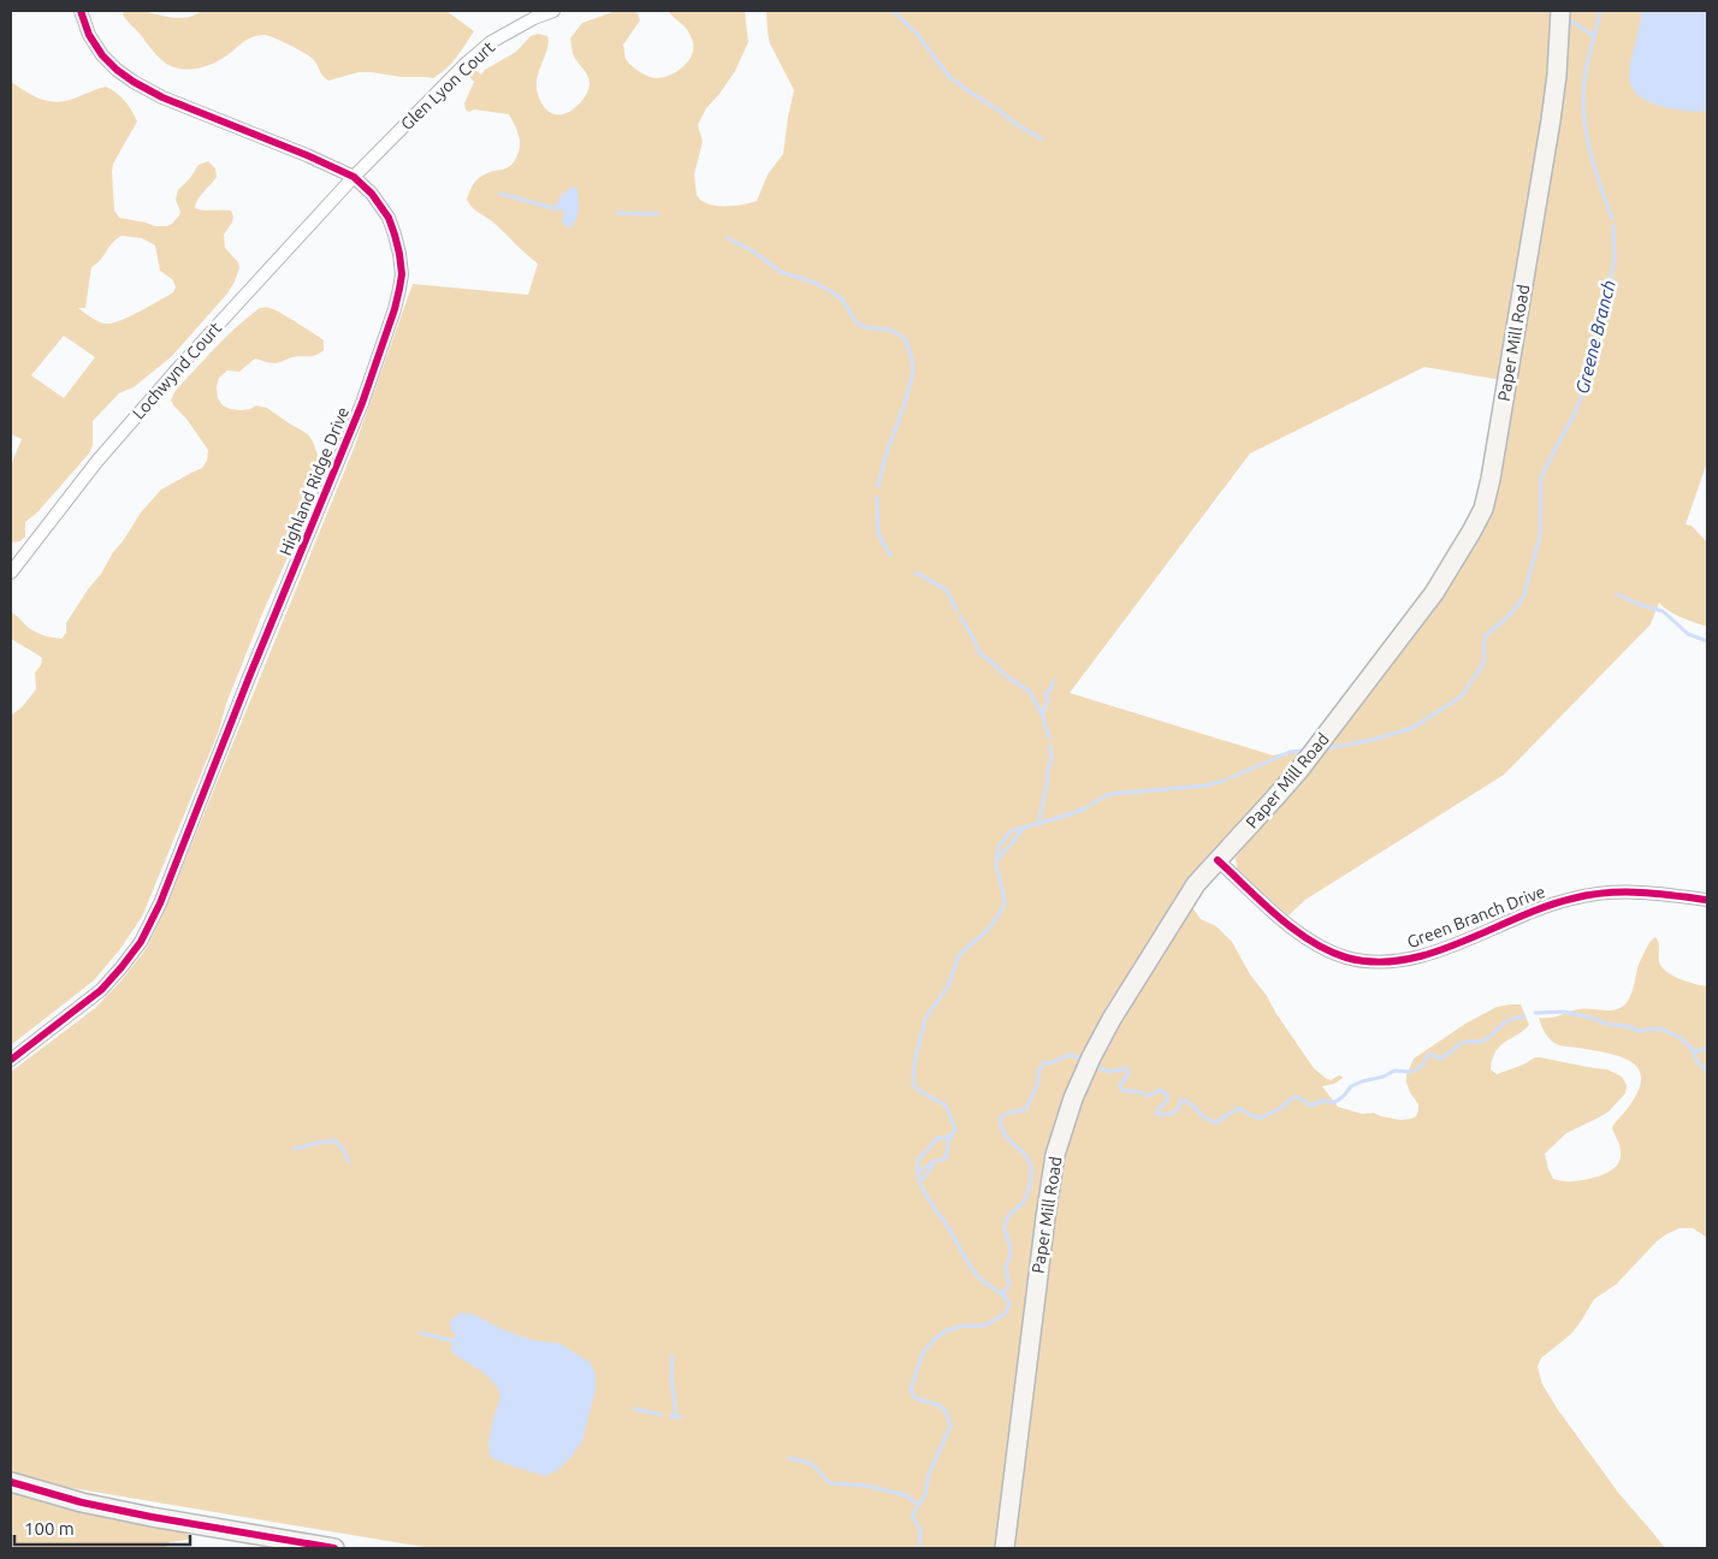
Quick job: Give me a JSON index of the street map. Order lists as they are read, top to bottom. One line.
{"streets":{"main road":["Paper Mill Road"],"street":["Glen Lyon Court","Lochwynd Court","Highland Ridge Drive","Green Branch Drive"]},"crossings":[["Glen Lyon Court","Lochwynd Court"],["Glen Lyon Court","Highland Ridge Drive"],["Paper Mill Road","Green Branch Drive"],["Lochwynd Court","Highland Ridge Drive"]],"water":["Greene Branch"],"scale_bar":"100 m"}
